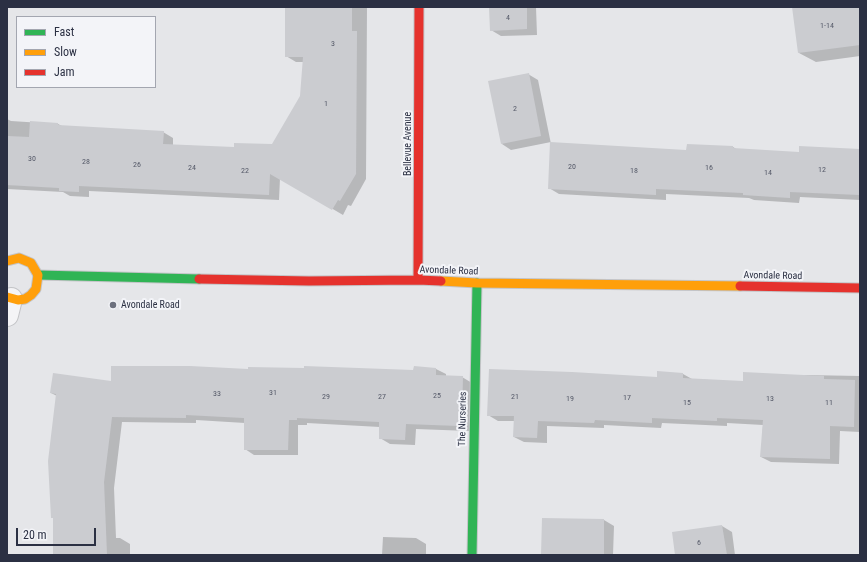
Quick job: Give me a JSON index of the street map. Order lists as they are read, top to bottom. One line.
{"streets":{"street":["Bellevue Avenue","Avondale Road","The Nurseries"]},"crossings":[["Bellevue Avenue","Avondale Road"],["Avondale Road","The Nurseries"]],"places":["Avondale Road"],"house_numbers":["4","1-14","3","1","2","30","28","26","20","24","16","12","22","18","14","31","33","25","29","27","21","17","19","13","15","11","6"],"legend":["Fast","Slow","Jam"],"scale_bar":"20 m"}
